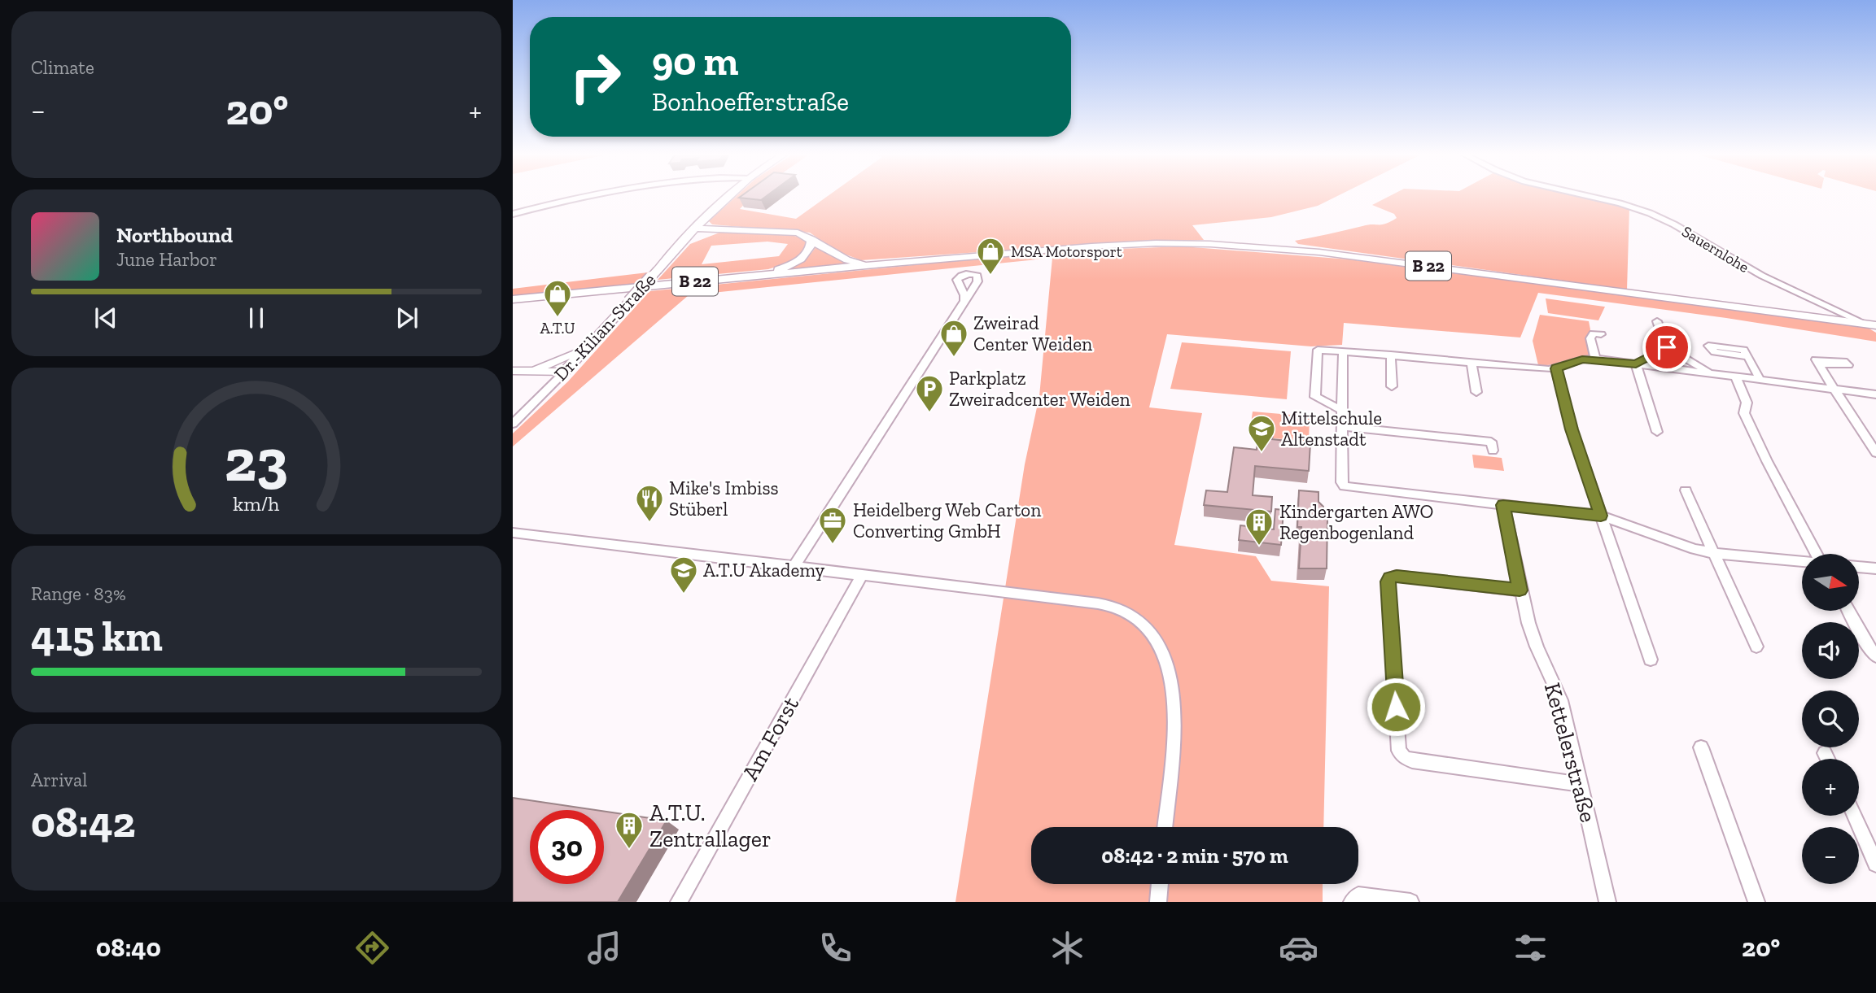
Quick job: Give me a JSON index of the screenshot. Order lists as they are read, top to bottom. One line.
{"streets":{"main road":["B 22","Dr.-Kilian-Straße"],"street":["Sauernlohe","Am Forst","Kettelerstraße"]},"crossings":[["Sauernlohe","B 22"]],"places":{"shop":["MSA Motorsport","A.T.U","Zweirad Center Weiden"],"parking":["Parkplatz Zweiradcenter Weiden"],"school or university":["Mittelschule Altenstadt","A.T.U Akademy"],"restaurant":["Mike's Imbiss Stüberl"],"office":["Heidelberg Web Carton Converting GmbH"],"building":["Kindergarten AWO Regenbogenland","A.T.U. Zentrallager"]},"north":"right","page":{"tile":["Climate",["Range · 83%","415 km"],["Arrival","08:42"]],"turn":["90 m","Bonhoefferstraße"],"heat":["−","20°","+"],"song":["Northbound","June Harbor"],"map_buttons":["+","−"],"limit":"30","trip":"08:42 · 2 min · 570 m","tabs":["08:40","20°"],"gauge":["23","km/h"]}}
